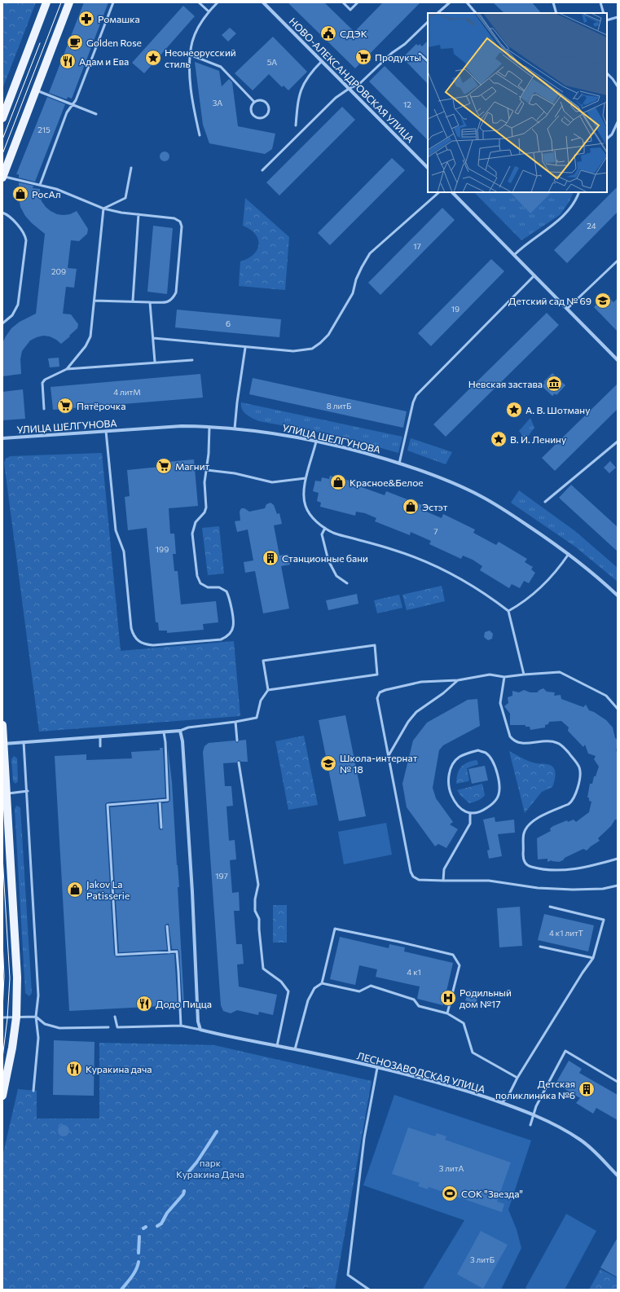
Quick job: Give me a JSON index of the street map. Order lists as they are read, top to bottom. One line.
{"streets":{"street":["НОВО-АЛЕКСАНДРОВСКАЯ УЛИЦА","УЛИЦА ШЕЛГУНОВА","ЛЕСНОЗАВОДСКАЯ УЛИЦА"]},"parks":["парк Куракина Дача"],"places":{"pharmacy":["Ромашка"],"public building":["СДЭК"],"cafe":["Golden Rose"],"supermarket":["Продукты","Пятёрочка","Магнит"],"place":["Неонеорусский стиль","А. В. Шотману","В. И. Ленину"],"restaurant":["Адам и Ева","Додо Пицца","Куракина дача"],"shop":["РосАл","Красное&Белое","Эстэт","Jakov La Patisserie"],"school or university":["Детский сад № 69","Школа-интернат № 18"],"museum":["Невская застава"],"building":["Станционные бани","Детская поликлиника №6"],"hospital":["Родильный дом №17"],"sports":["СОК \"Звезда\""]},"house_numbers":["5А","3А","12","215","24","17","209","19","6","4 литМ","8 литБ","7","199","197","4 к1 литТ","4 к1","3 литА","3 литБ"]}
